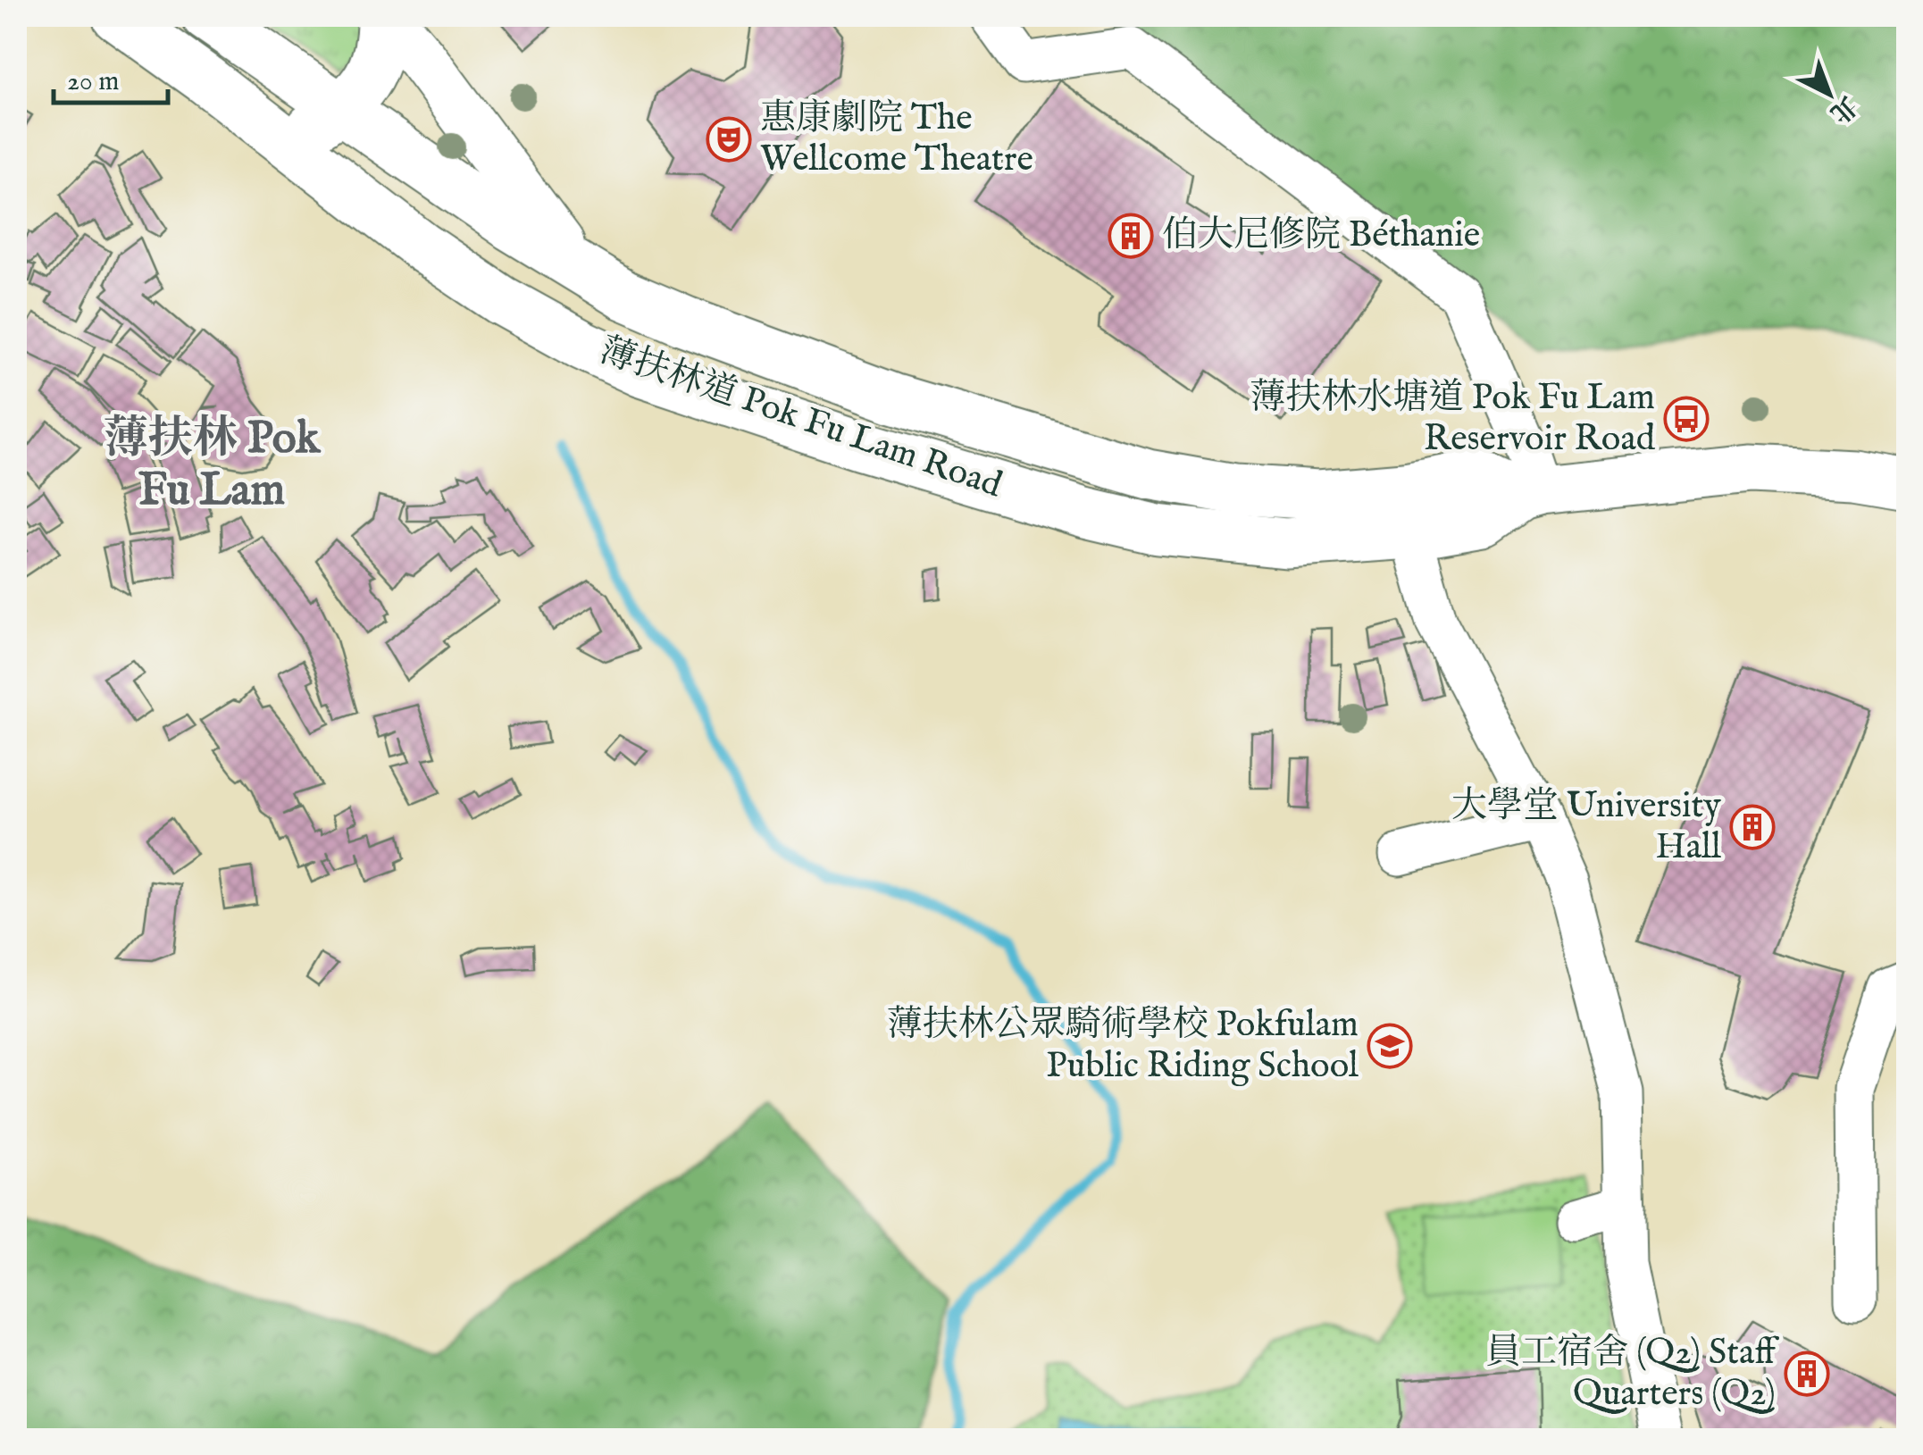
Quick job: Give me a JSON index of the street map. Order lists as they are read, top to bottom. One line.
{"streets":{"main road":["薄扶林道 Pok Fu Lam Road"]},"districts":["薄扶林 Pok Fu Lam"],"places":{"theatre":["惠康劇院 The Wellcome Theatre"],"building":["伯大尼修院 Béthanie","大學堂 University Hall","員工宿舍 (Q2) Staff Quarters (Q2)"],"bus stop":["薄扶林水塘道 Pok Fu Lam Reservoir Road"],"school or university":["薄扶林公眾騎術學校 Pokfulam Public Riding School"]},"scale_bar":"20 m","north":"bottom right"}
